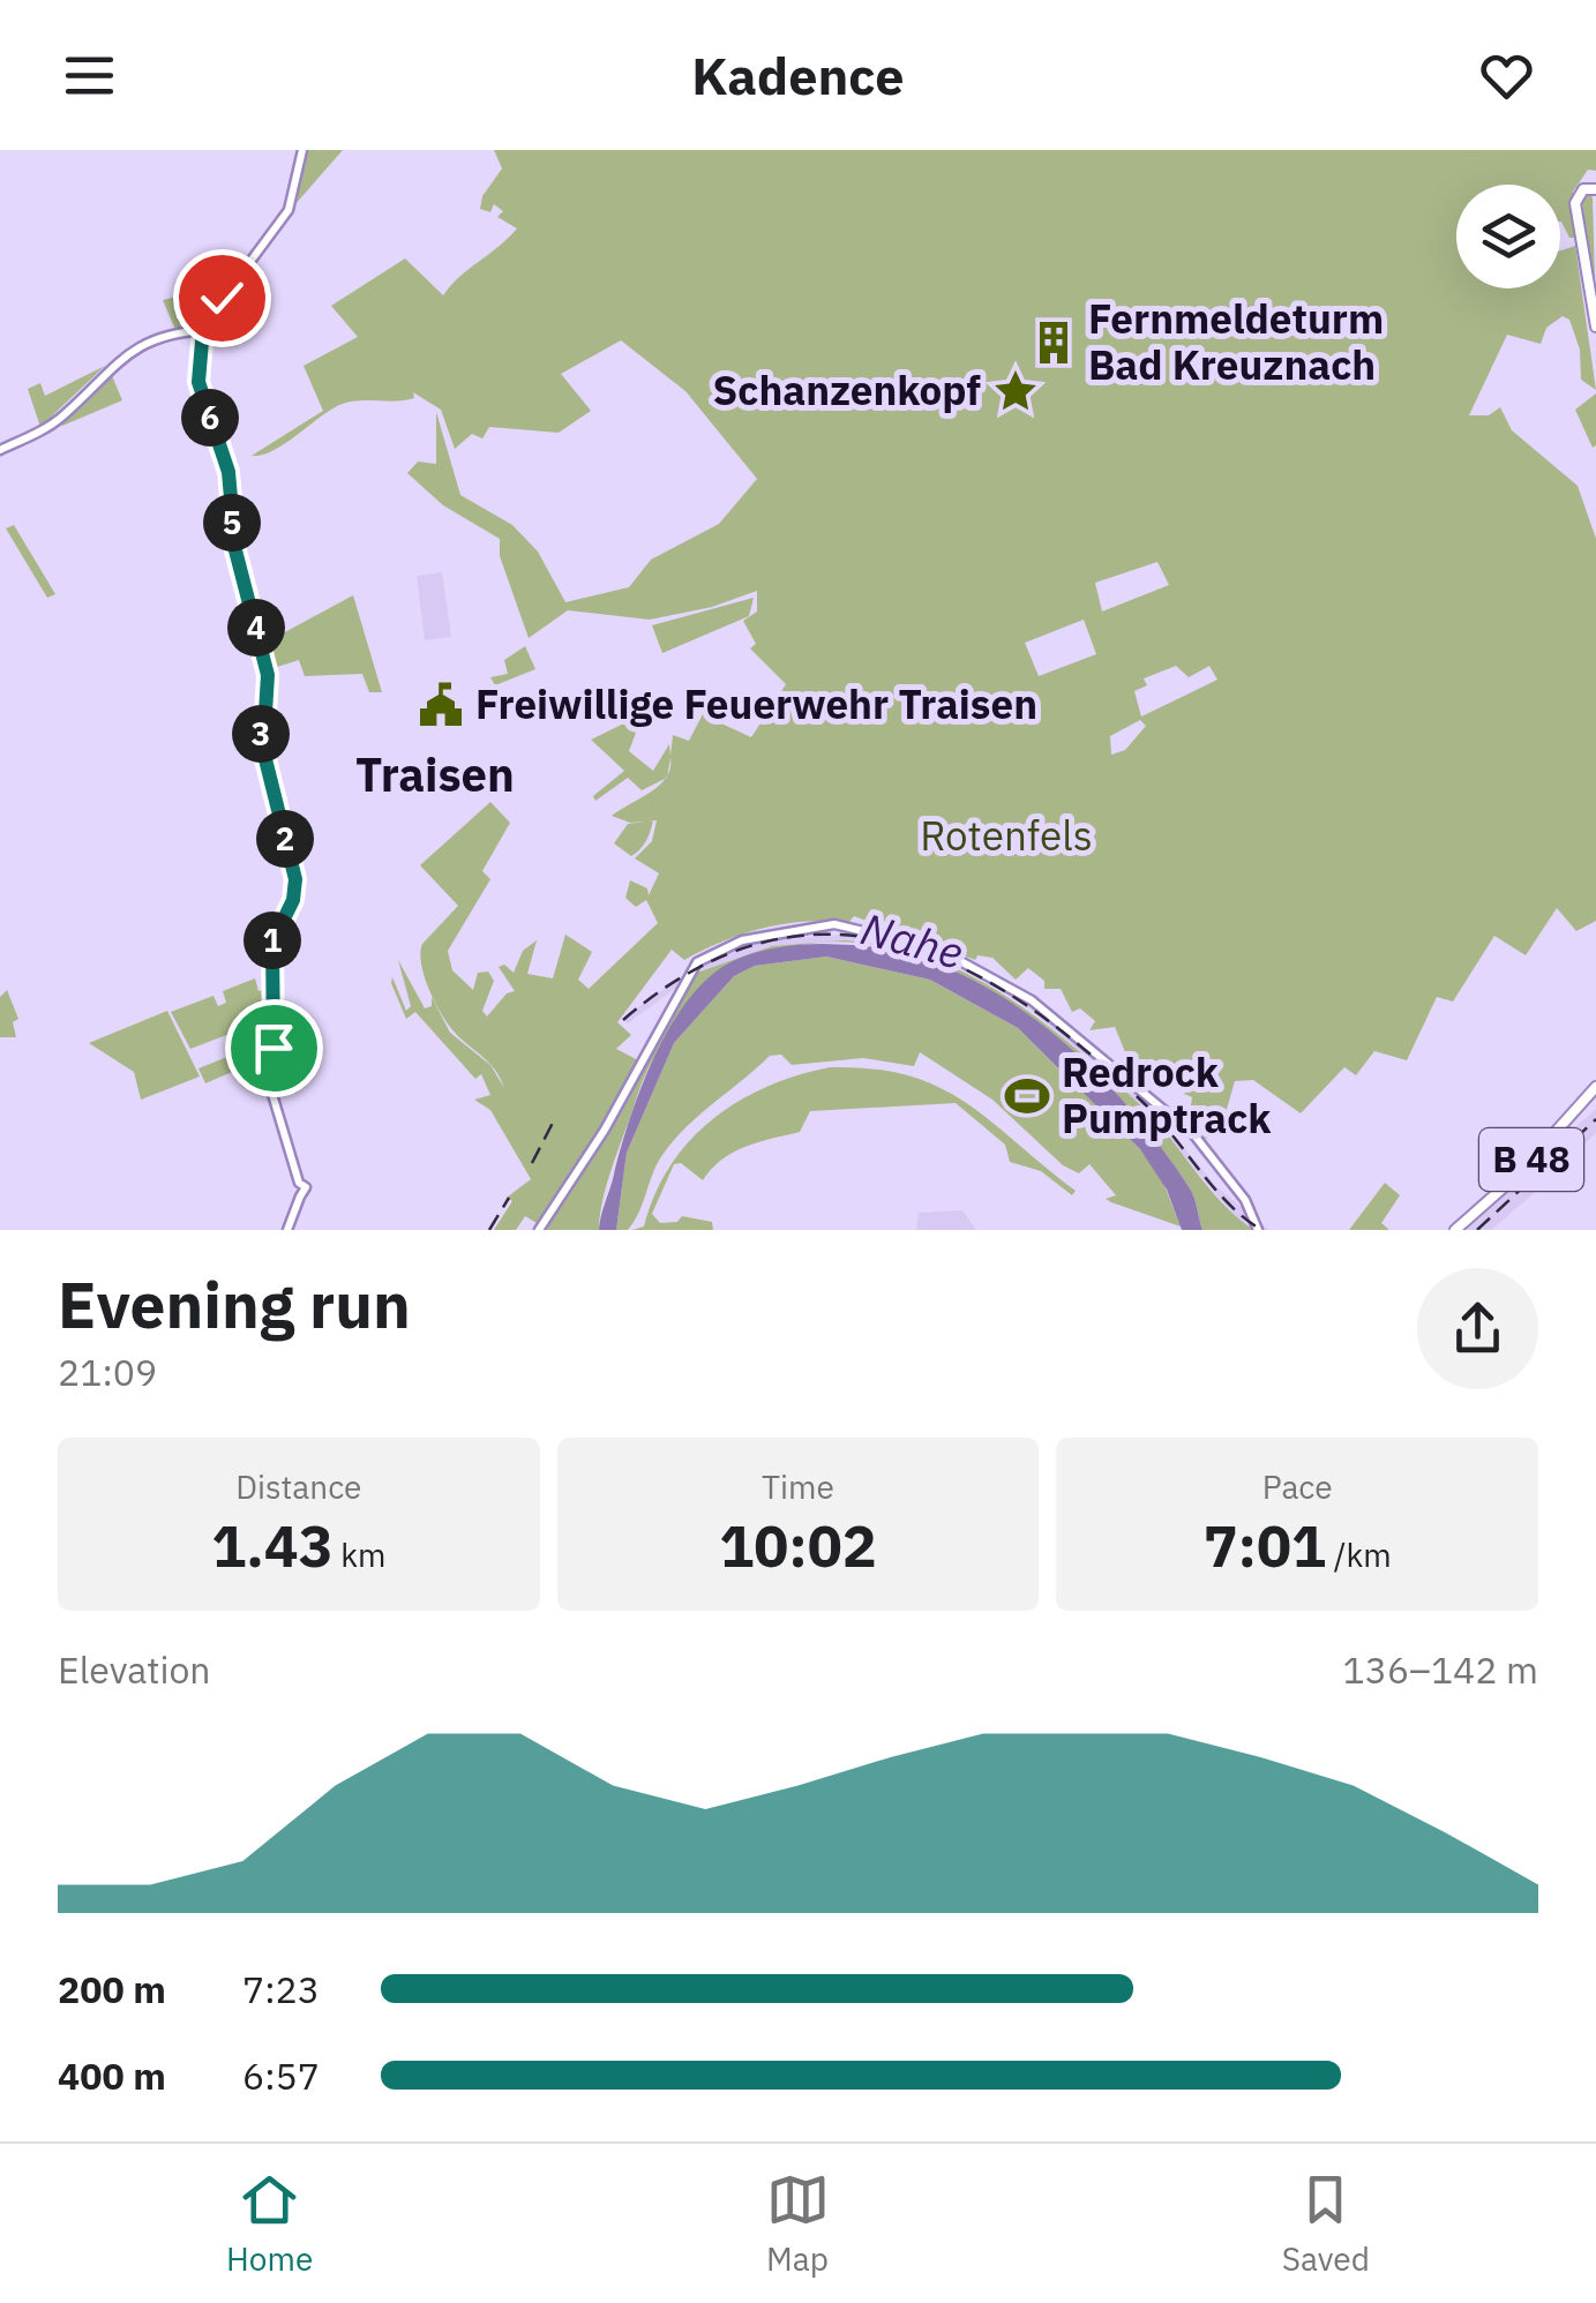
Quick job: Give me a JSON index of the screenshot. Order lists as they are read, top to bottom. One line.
{"streets":{"main road":["B 48"]},"districts":["Traisen"],"water":["Nahe"],"parks":["Rotenfels"],"places":{"building":["Fernmeldeturm Bad Kreuznach"],"place":["Schanzenkopf"],"public building":["Freiwillige Feuerwehr Traisen"],"sports":["Redrock Pumptrack"]},"page":{"header":"Kadence","pins":["6","5","4","3","2","1"],"heading":["Evening run","21:09"],"stats":[["Distance","1.43 km"],["Time","10:02"],["Pace","7:01 /km"]],"chart":["Elevation","136–142 m"],"list":[{"name":"200 m","note":"7:23"},{"name":"400 m","note":"6:57"}],"tabs":["Home","Map","Saved"]}}
